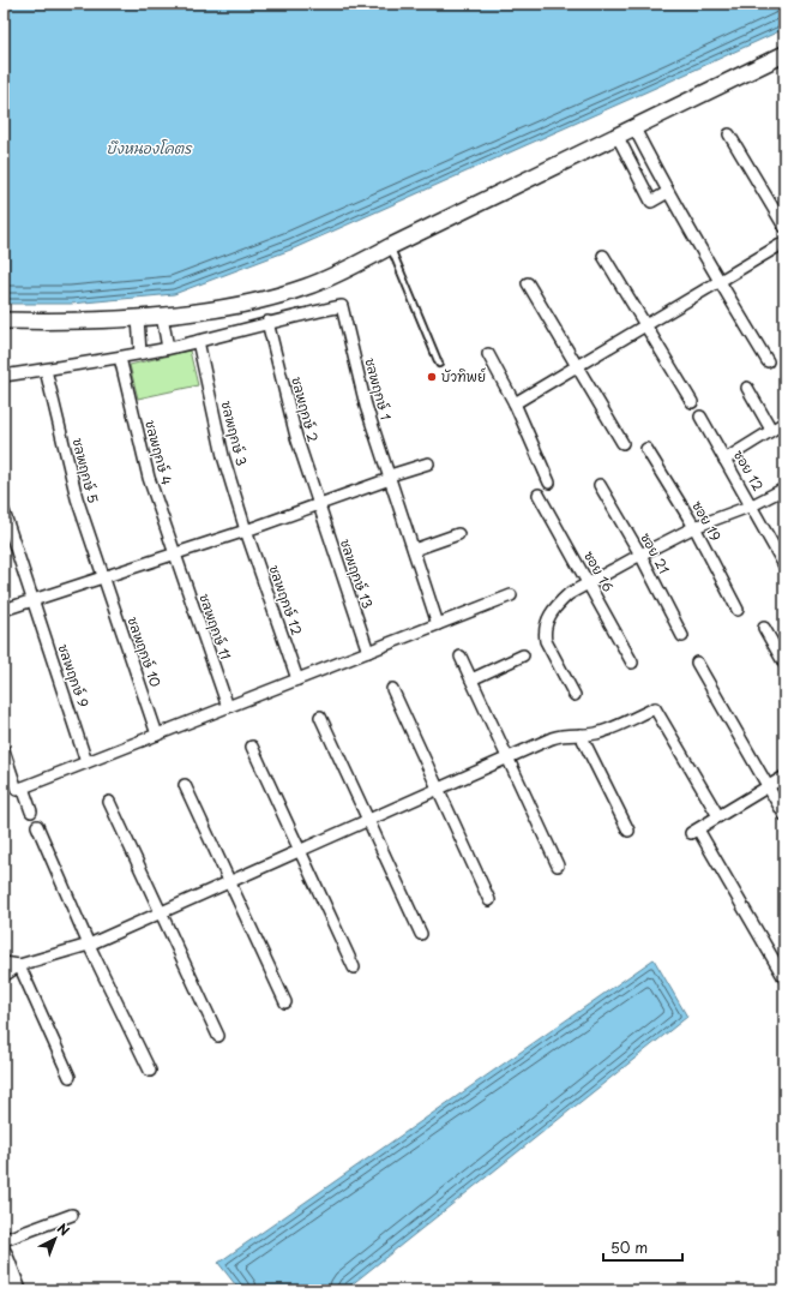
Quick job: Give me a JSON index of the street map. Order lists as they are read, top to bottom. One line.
{"streets":{"street":["ชลพฤกษ์ 1","ชลพฤกษ์ 2","ชลพฤกษ์ 3","ชลพฤกษ์ 4","ชลพฤกษ์ 5","ซอย 12","ซอย 19","ซอย 21","ซอย 16","ชลพฤกษ์ 13","ชลพฤกษ์ 12","ชลพฤกษ์ 11","ชลพฤกษ์ 10","ชลพฤกษ์ 9"]},"crossings":[["ชลพฤกษ์ 1","ชลพฤกษ์ 2"],["ชลพฤกษ์ 2","ชลพฤกษ์ 13"],["ชลพฤกษ์ 3","ชลพฤกษ์ 12"],["ชลพฤกษ์ 4","ชลพฤกษ์ 11"],["ชลพฤกษ์ 5","ชลพฤกษ์ 10"]],"water":["บึงหนองโคตร"],"places":["บัวทิพย์"],"scale_bar":"50 m","north":"top right"}
